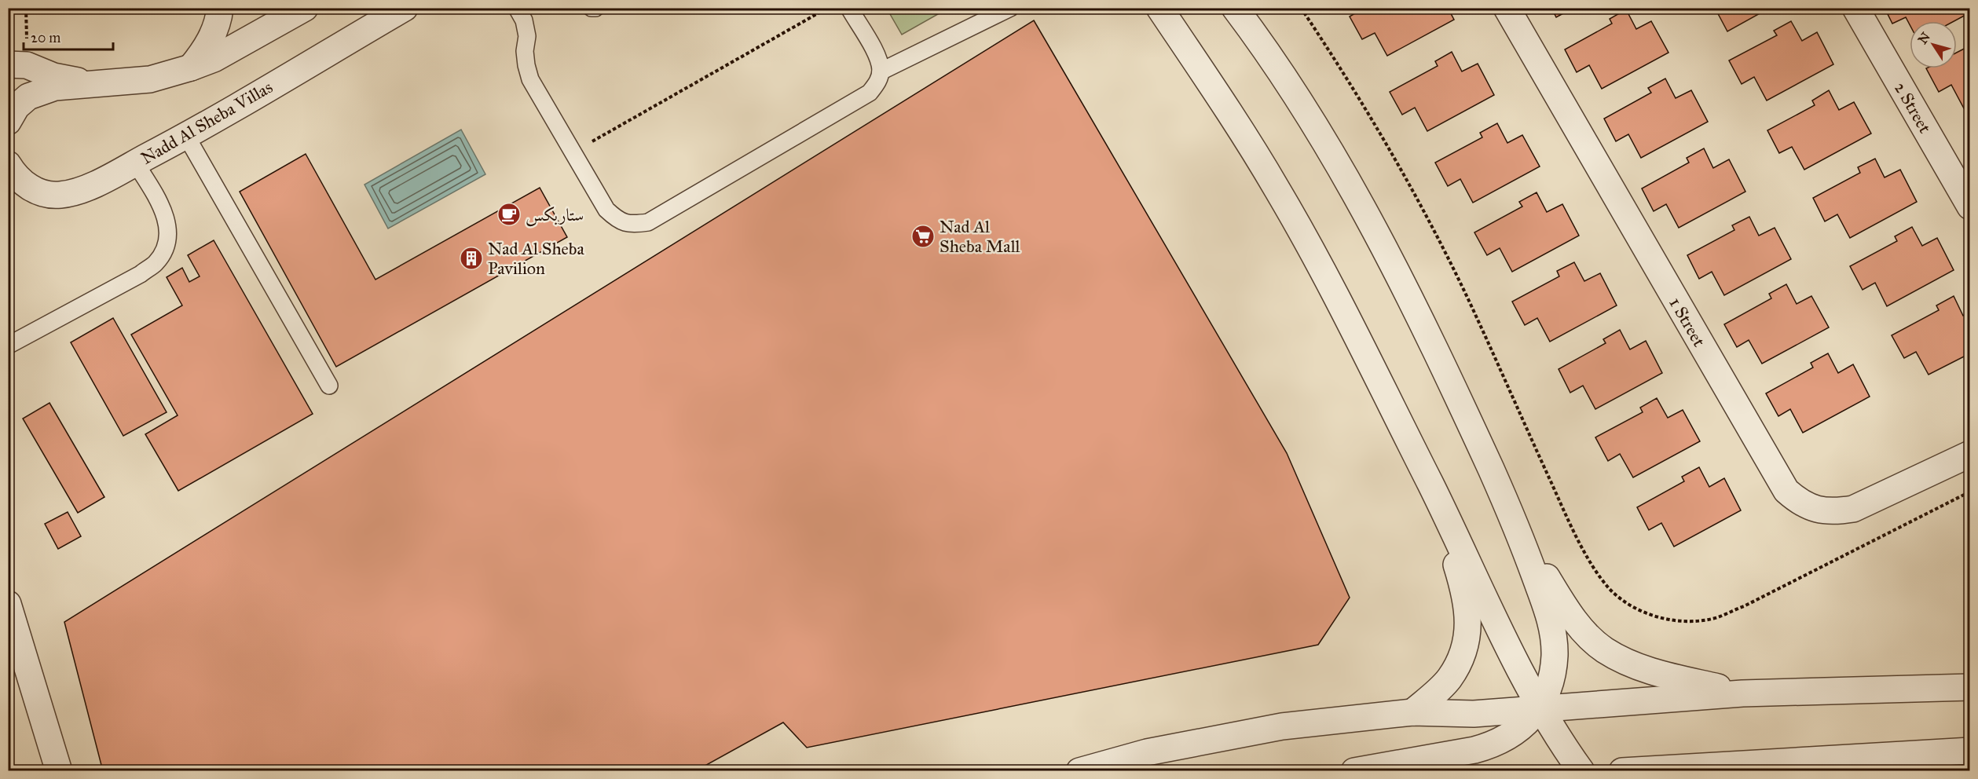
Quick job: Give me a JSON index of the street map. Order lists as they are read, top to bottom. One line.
{"streets":{"street":["2 Street","Nadd Al Sheba Villas","1 Street"]},"places":{"cafe":["ستاربكس"],"supermarket":["Nad Al Sheba Mall"],"building":["Nad Al Sheba Pavilion"]},"scale_bar":"20 m","north":"top left"}
